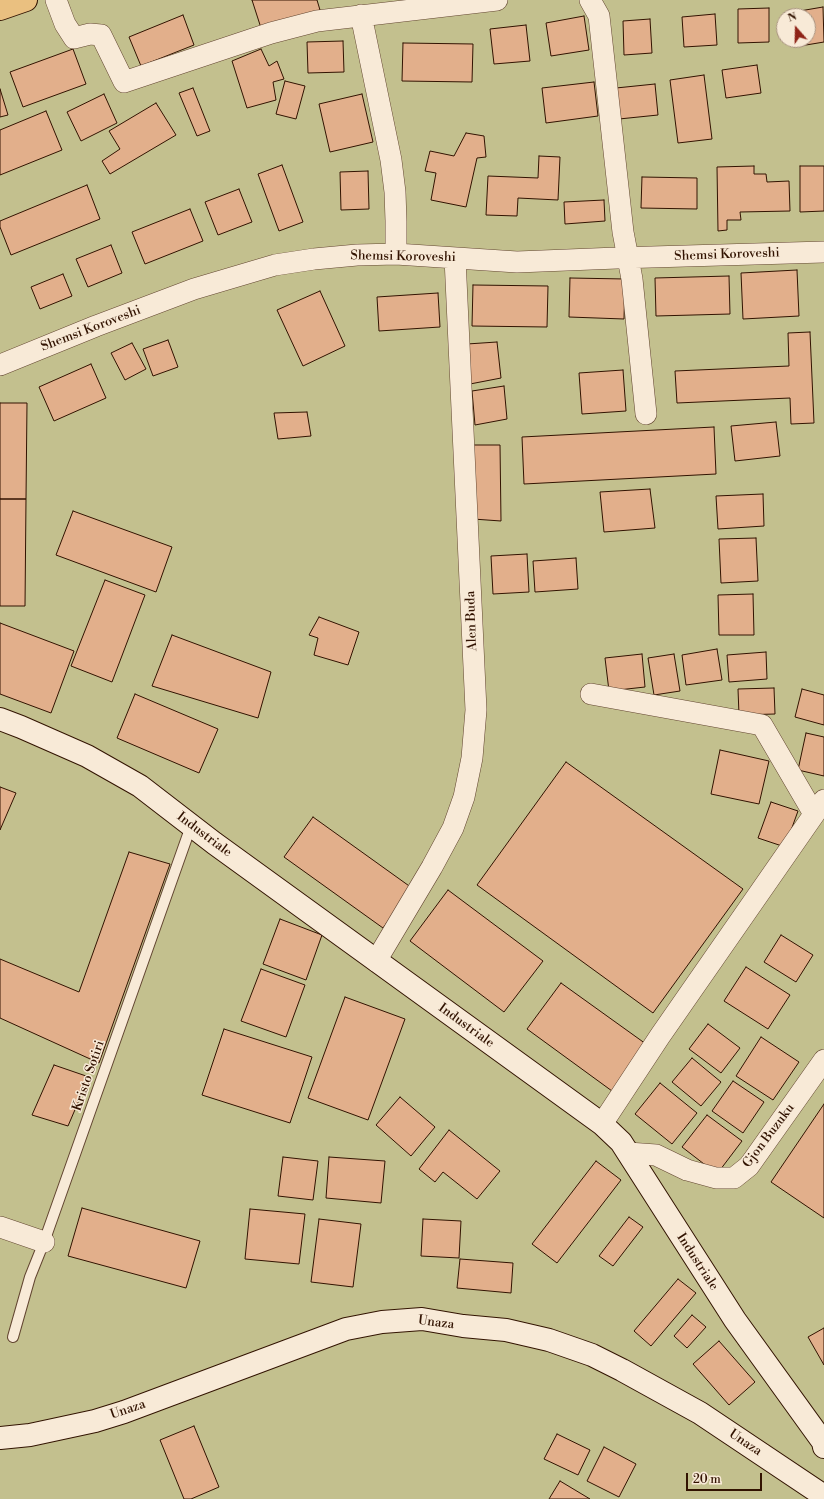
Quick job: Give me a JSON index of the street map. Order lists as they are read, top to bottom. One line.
{"streets":{"main road":["Industriale","Unaza"],"street":["Shemsi Koroveshi","Alen Buda","Gjon Buzuku"],"lane":["Kristo Sotiri"]},"crossings":[["Shemsi Koroveshi","Alen Buda"],["Alen Buda","Industriale"],["Industriale","Kristo Sotiri"],["Industriale","Gjon Buzuku"]],"scale_bar":"20 m","north":"top"}
